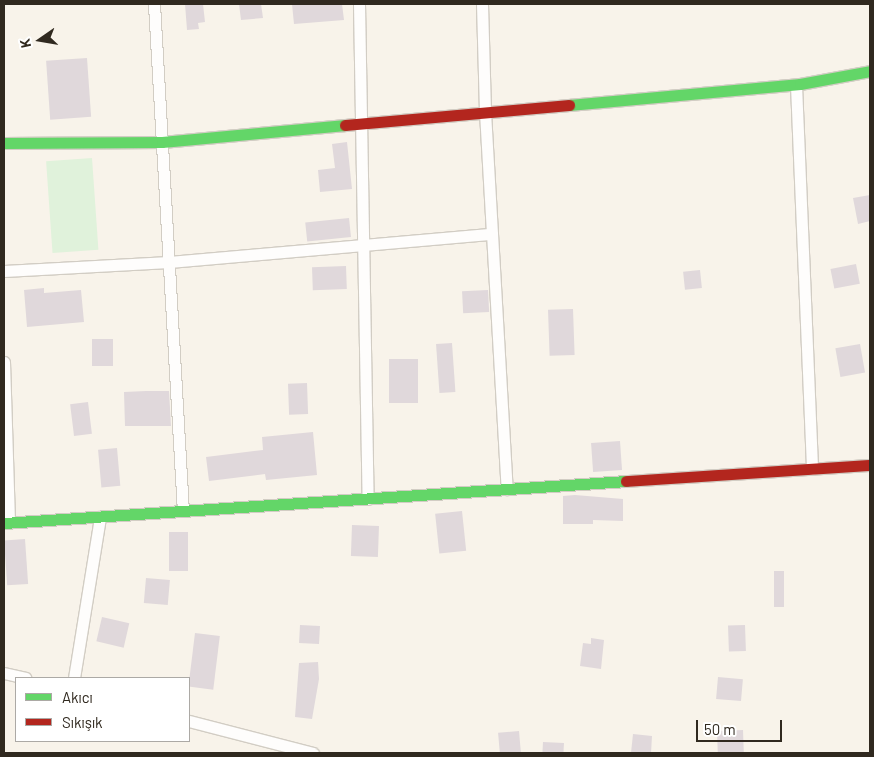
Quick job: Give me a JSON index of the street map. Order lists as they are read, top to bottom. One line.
{"legend":["Akıcı","Sıkışık"],"scale_bar":"50 m","north":"left"}
